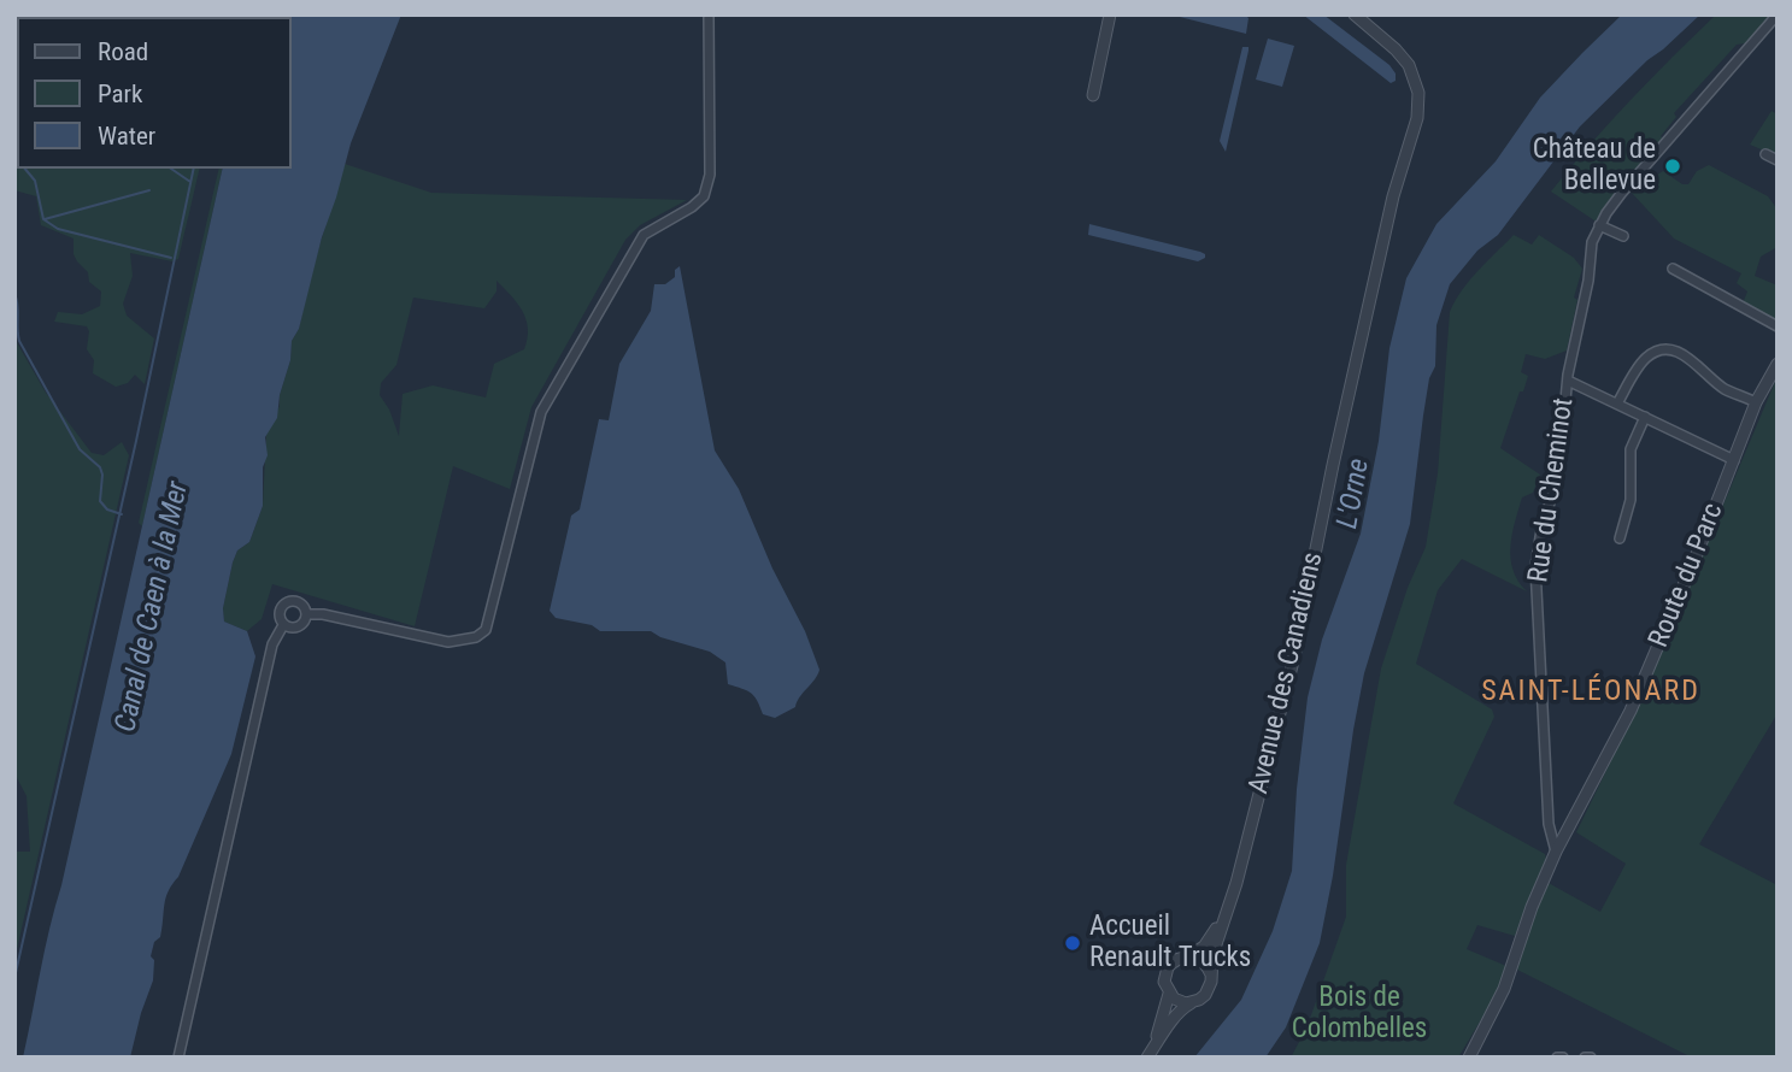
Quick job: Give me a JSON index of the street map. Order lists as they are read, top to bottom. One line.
{"streets":{"street":["Rue du Cheminot","Route du Parc","Avenue des Canadiens"]},"crossings":[["Rue du Cheminot","Route du Parc"]],"districts":["SAINT-LÉONARD"],"water":["L'Orne","Canal de Caen à la Mer"],"parks":["Bois de Colombelles"],"places":["Château de Bellevue","Accueil Renault Trucks"],"legend":["Road","Park","Water"]}
